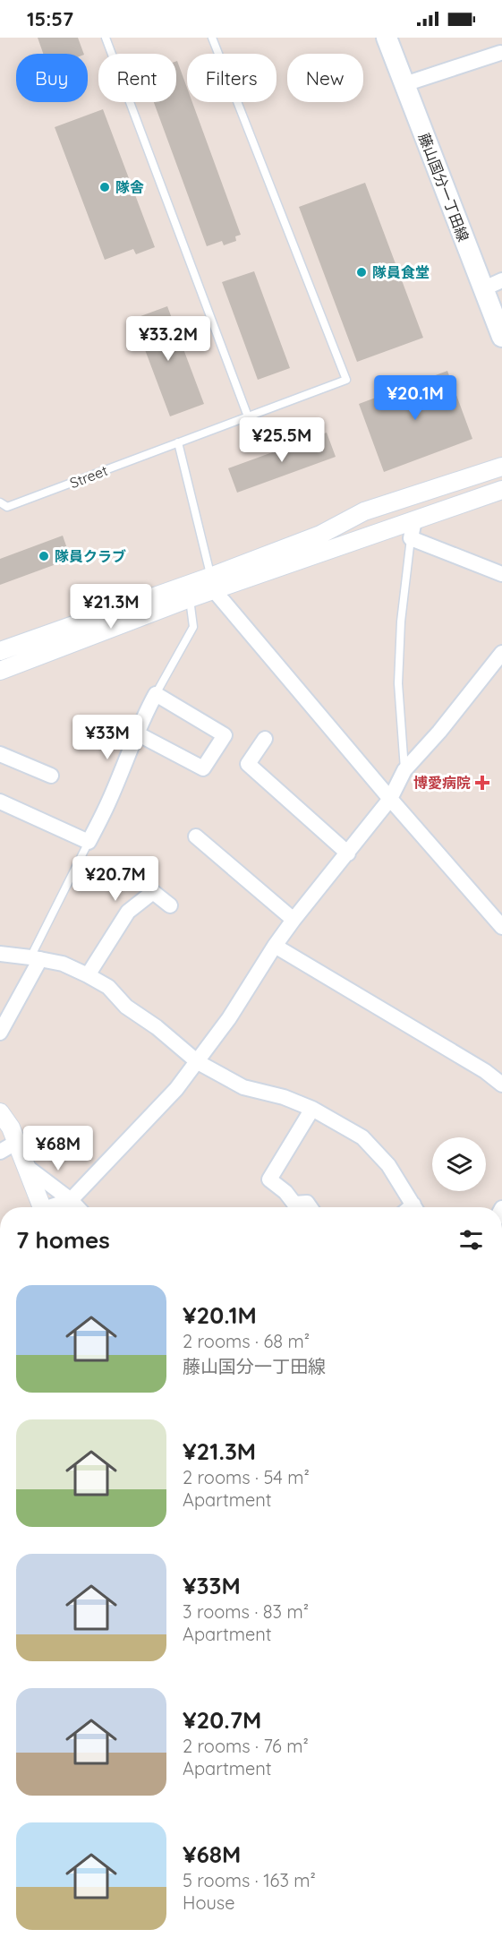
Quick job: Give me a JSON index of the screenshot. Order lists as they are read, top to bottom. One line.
{"streets":{"main road":["藤山国分一丁田線"],"lane":["Street"]},"places":{"other":["隊舎","隊員食堂","隊員クラブ"],"health":["博愛病院"]},"page":{"status":"15:57","chip":["Buy","Rent","Filters","New"],"price":["¥33.2M","¥20.1M","¥25.5M","¥21.3M","¥33M","¥20.7M","¥68M"],"heading":"7 homes","list":[{"name":"¥20.1M","note":"2 rooms · 68 m² · 藤山国分一丁田線"},{"name":"¥21.3M","note":"2 rooms · 54 m² · Apartment"},{"name":"¥33M","note":"3 rooms · 83 m² · Apartment"},{"name":"¥20.7M","note":"2 rooms · 76 m² · Apartment"},{"name":"¥68M","note":"5 rooms · 163 m² · House"}]}}
